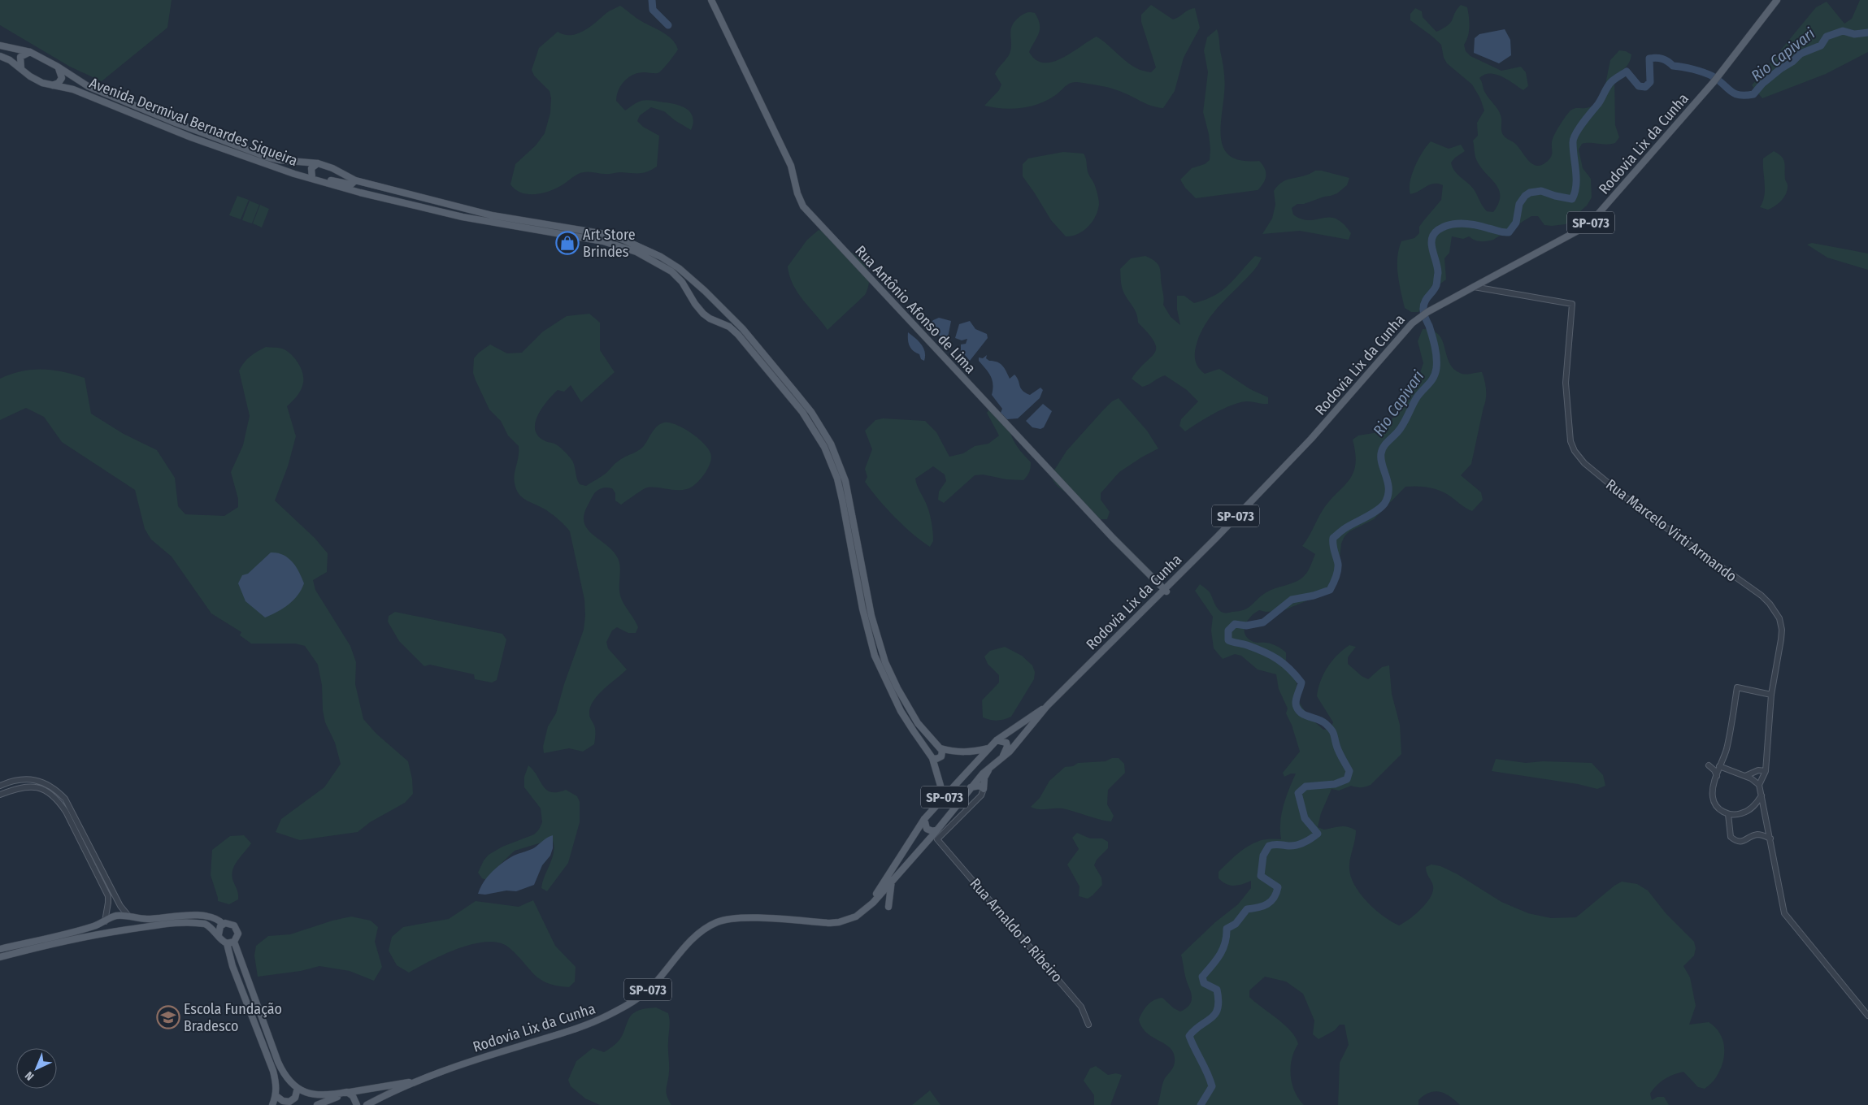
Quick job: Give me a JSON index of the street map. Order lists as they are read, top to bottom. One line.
{"streets":{"main road":["Avenida Dermival Bernardes Siqueira","Rodovia Lix da Cunha","SP-073","Rua Antônio Afonso de Lima"],"street":["Rua Marcelo Virti Armando","Rua Arnaldo P. Ribeiro"]},"crossings":[["Rodovia Lix da Cunha","Rua Antônio Afonso de Lima"],["Rodovia Lix da Cunha","Rua Marcelo Virti Armando"]],"water":["Rio Capivari"],"places":{"shop":["Art Store Brindes"],"school or university":["Escola Fundação Bradesco"]},"north":"bottom left"}
